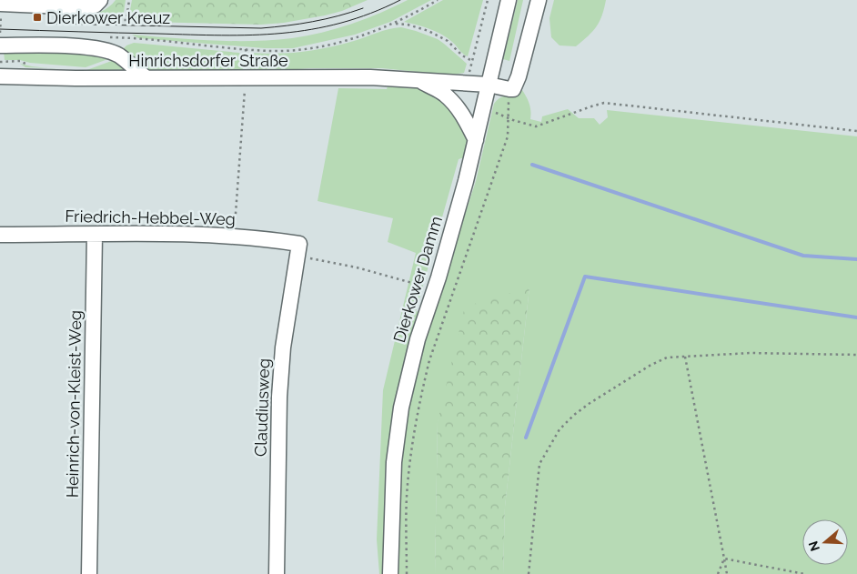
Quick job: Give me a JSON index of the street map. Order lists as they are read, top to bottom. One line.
{"streets":{"street":["Hinrichsdorfer Straße","Friedrich-Hebbel-Weg","Dierkower Damm","Heinrich-von-Kleist-Weg","Claudiusweg"]},"crossings":[["Hinrichsdorfer Straße","Dierkower Damm"],["Friedrich-Hebbel-Weg","Heinrich-von-Kleist-Weg"],["Friedrich-Hebbel-Weg","Claudiusweg"]],"places":{"transit":["Dierkower Kreuz"]},"north":"left"}
